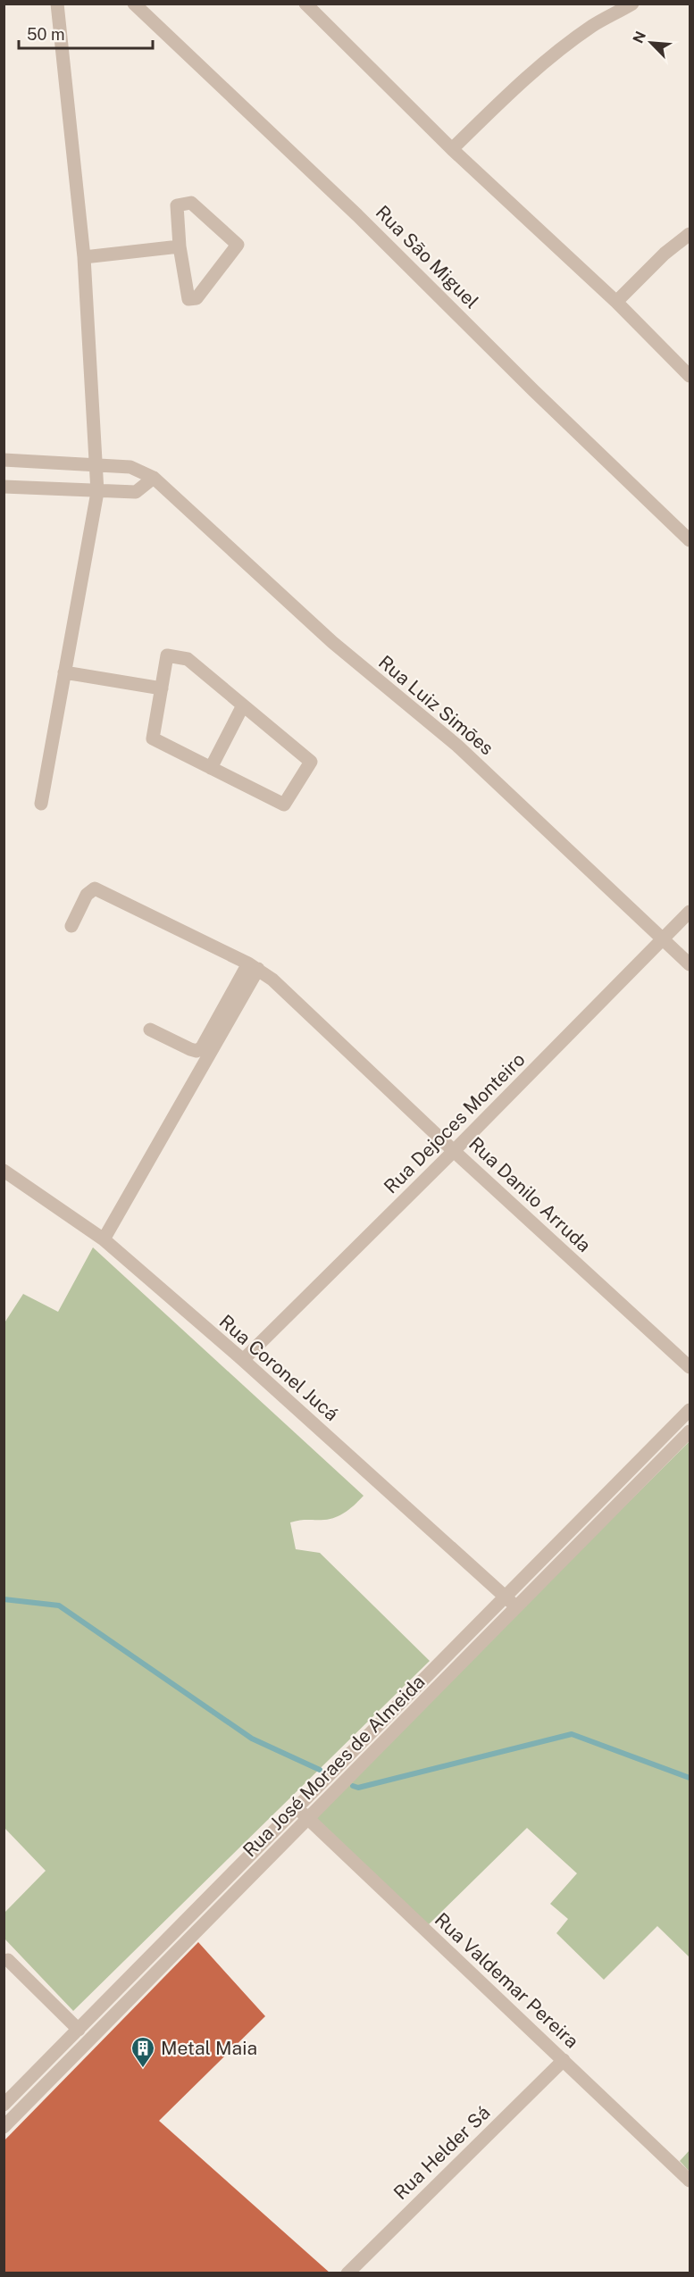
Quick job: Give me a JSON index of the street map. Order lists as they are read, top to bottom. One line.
{"streets":{"street":["Rua São Miguel","Rua Luiz Simões","Rua Dejoces Monteiro","Rua Danilo Arruda","Rua Coronel Jucá","Rua José Moraes de Almeida","Rua Valdemar Pereira","Rua Helder Sá"]},"crossings":[["Rua Luiz Simões","Rua Dejoces Monteiro"],["Rua Dejoces Monteiro","Rua Danilo Arruda"],["Rua Dejoces Monteiro","Rua Coronel Jucá"],["Rua Coronel Jucá","Rua José Moraes de Almeida"],["Rua José Moraes de Almeida","Rua Valdemar Pereira"],["Rua Valdemar Pereira","Rua Helder Sá"]],"places":{"building":["Metal Maia"]},"scale_bar":"50 m","north":"top left"}
